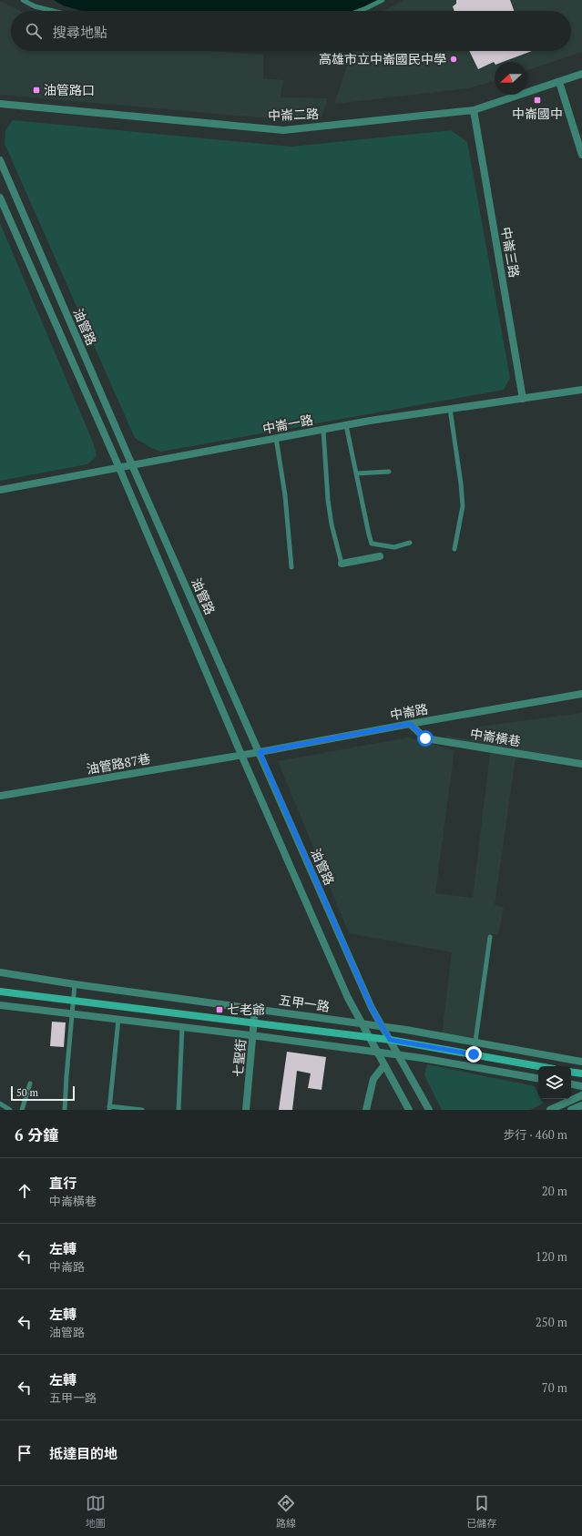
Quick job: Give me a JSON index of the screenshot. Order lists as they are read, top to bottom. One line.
{"streets":{"main road":["五甲一路"],"street":["中崙二路","中崙三路","油管路","中崙一路","中崙路","中崙橫巷","油管路87巷","七聖街"]},"crossings":[["中崙二路","中崙三路"],["中崙三路","中崙一路"],["油管路","中崙一路"],["油管路","中崙路"],["油管路","油管路87巷"],["油管路","五甲一路"],["中崙路","中崙橫巷"],["中崙路","油管路87巷"],["五甲一路","七聖街"]],"places":{"other":["高雄市立中崙國民中學"],"transit":["油管路口","中崙國中","七老爺"]},"scale_bar":"50 m","north":"left","page":{"search":"搜尋地點","scale":"50 m","heading":["6 分鐘","步行 · 460 m"],"list":[["直行","中崙橫巷","20 m"],["左轉","中崙路","120 m"],["左轉","油管路","250 m"],["左轉","五甲一路","70 m"],"抵達目的地"],"nav":["地圖","路線","已儲存"]}}
